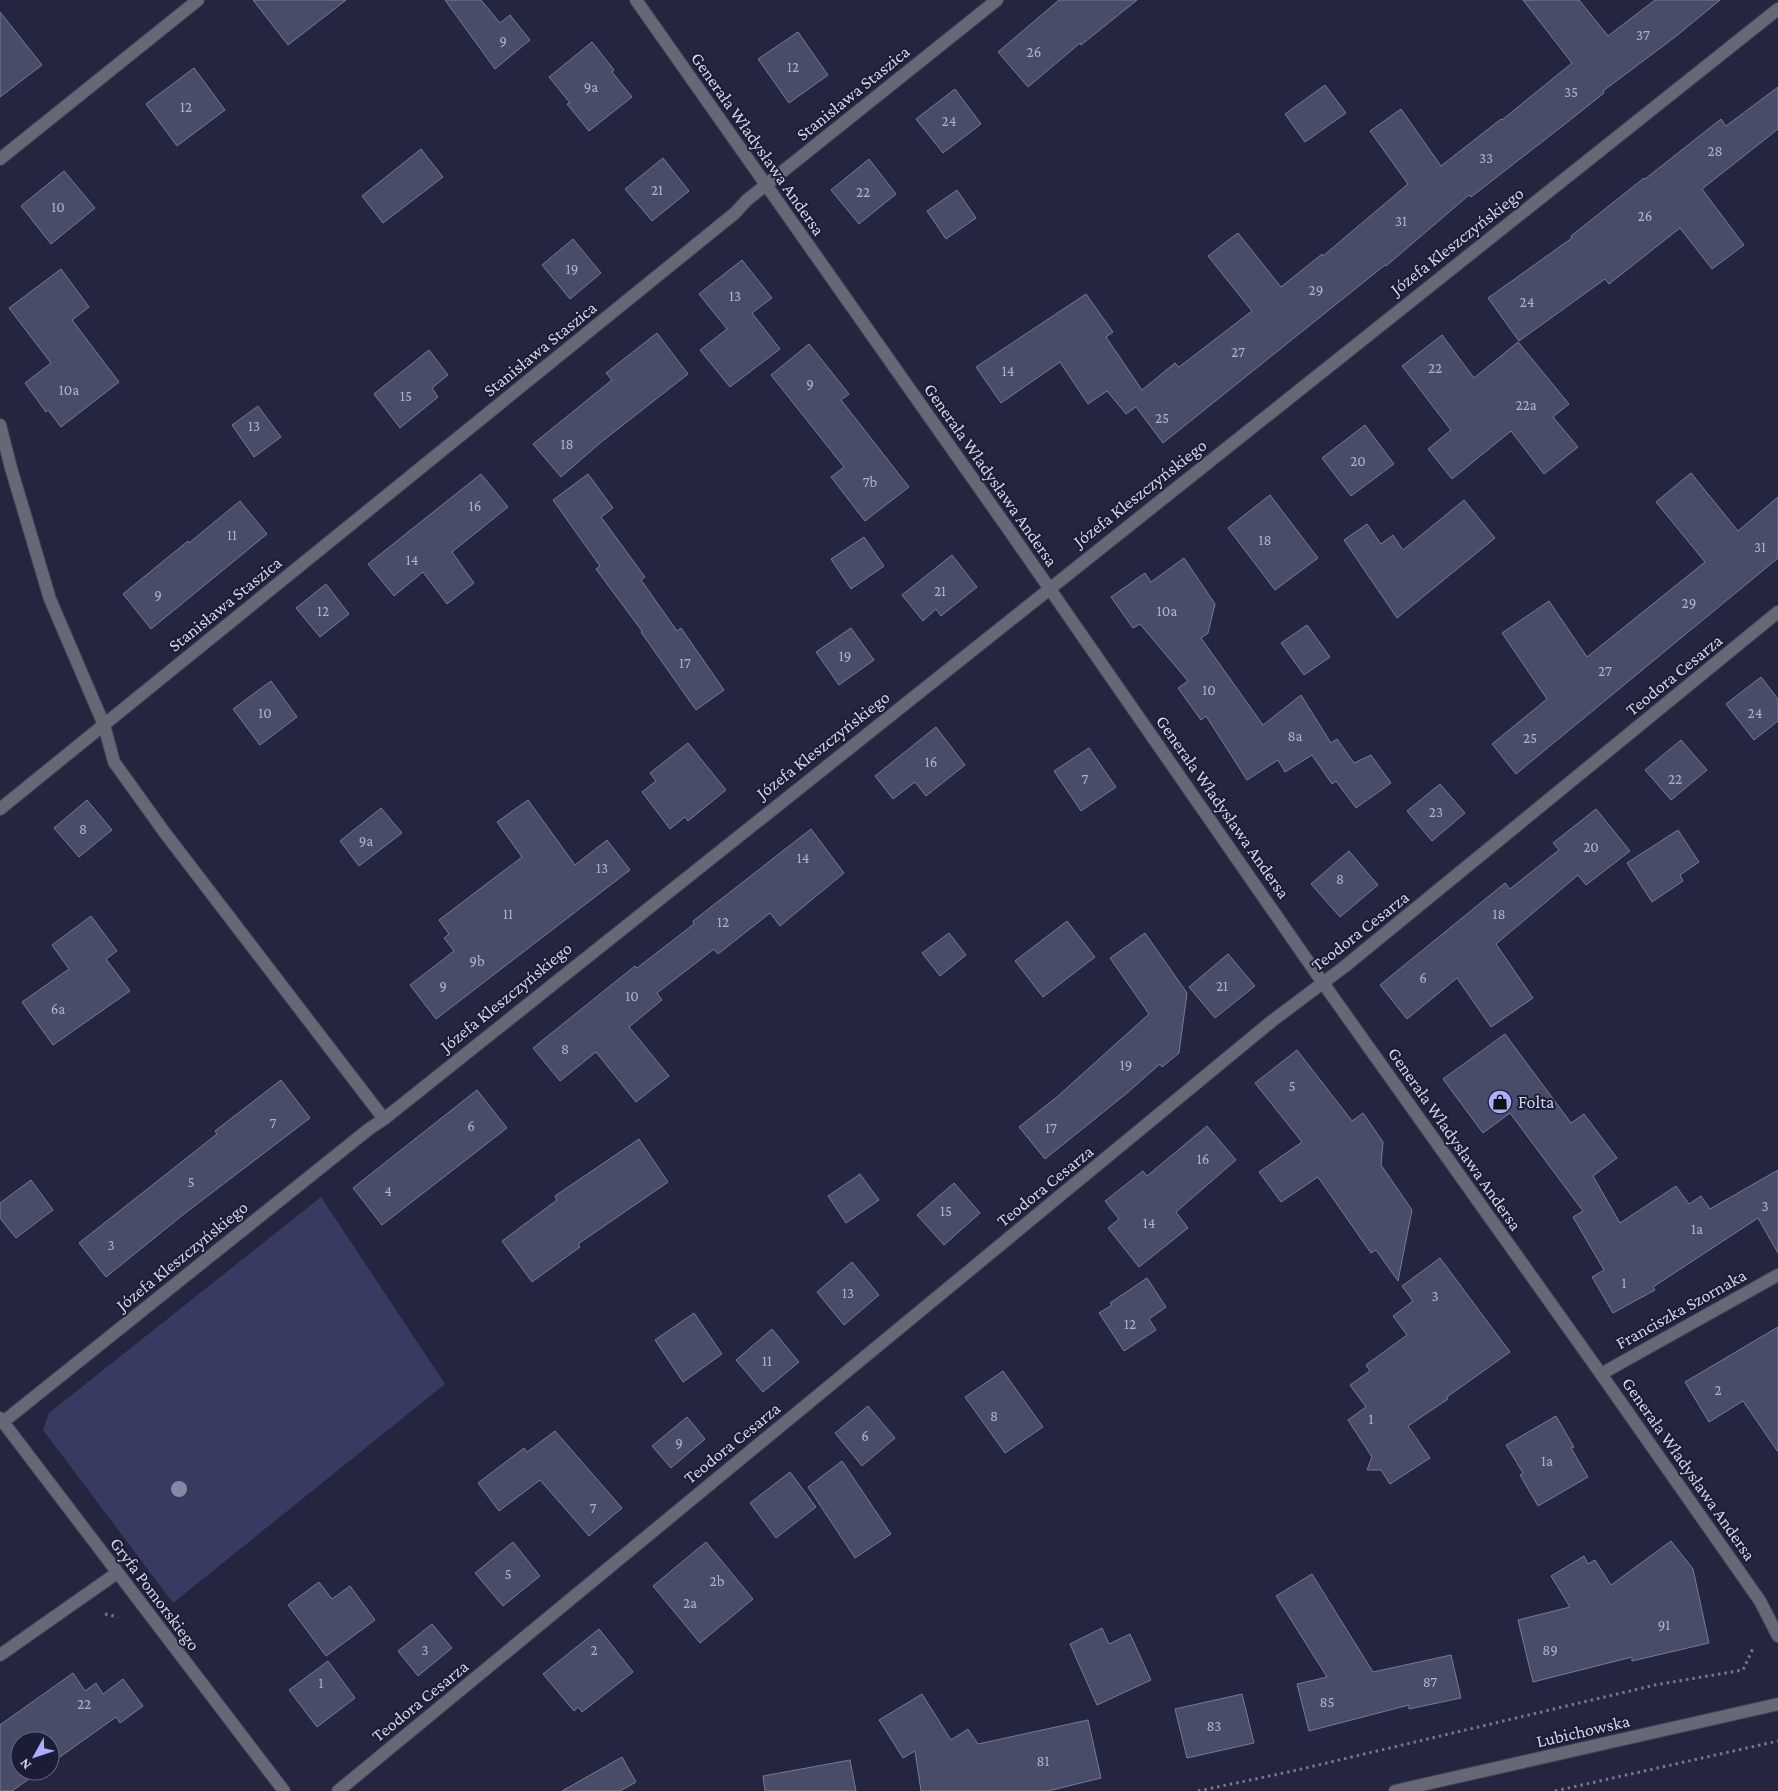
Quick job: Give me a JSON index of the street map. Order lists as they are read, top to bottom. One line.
{"streets":{"street":["Stanisława Staszica","Generała Władysława Andersa","Józefa Kleszczyńskiego","Teodora Cesarza","Franciszka Szornaka","Gryfa Pomorskiego","Lubichowska"]},"crossings":[["Stanisława Staszica","Generała Władysława Andersa"],["Generała Władysława Andersa","Józefa Kleszczyńskiego"],["Generała Władysława Andersa","Teodora Cesarza"],["Generała Władysława Andersa","Franciszka Szornaka"],["Józefa Kleszczyńskiego","Gryfa Pomorskiego"]],"places":{"shop":["Folta"]},"house_numbers":["37","9","26","12","9a","35","12","24","28","33","21","22","10","26","31","19","29","13","24","27","22","14","9","10a","15","22a","25","13","18","20","7b","16","11","18","31","14","21","9","29","12","10a","19","17","27","10","10","24","8a","25","16","7","22","23","8","9a","20","14","13","8","11","18","12","9b","6","9","21","10","6a","8","19","5","7","6","17","16","5","4","3","15","14","1a","3","1","13","3","12","11","2","8","1","6","9","1a","7","5","2b","2a","91","3","2","89","87","1","85","22","83","81"],"north":"bottom left"}
